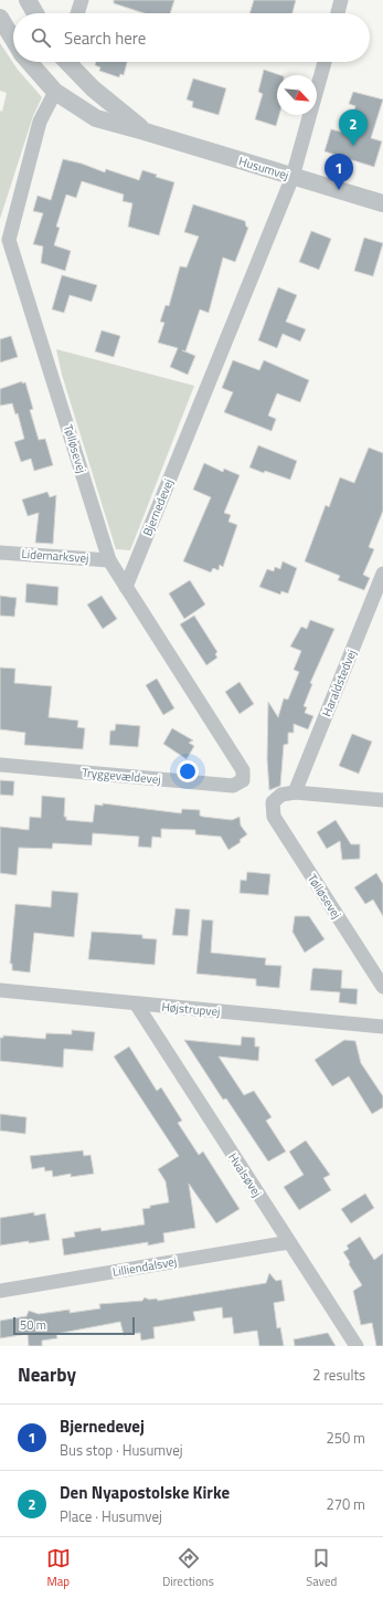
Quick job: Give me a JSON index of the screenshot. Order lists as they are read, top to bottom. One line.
{"streets":{"street":["Husumvej","Tølløsevej","Bjernedevej","Lidemarksvej","Haraldstedvej","Tryggevældevej","Højstrupvej","Hvalsøvej","Lilliendalsvej"]},"crossings":[["Husumvej","Tølløsevej"],["Husumvej","Bjernedevej"],["Tølløsevej","Bjernedevej"],["Tølløsevej","Lidemarksvej"],["Tølløsevej","Haraldstedvej"],["Tølløsevej","Tryggevældevej"],["Højstrupvej","Hvalsøvej"],["Hvalsøvej","Lilliendalsvej"]],"scale_bar":"50 m","north":"bottom right","page":{"search":"Search here","pins":["2","1"],"scale":"50 m","heading":["Nearby","2 results"],"list":[{"mark":"1","name":"Bjernedevej","note":"Bus stop · Husumvej","value":"250 m"},{"mark":"2","name":"Den Nyapostolske Kirke","note":"Place · Husumvej","value":"270 m"}],"nav":["Map","Directions","Saved"]}}
